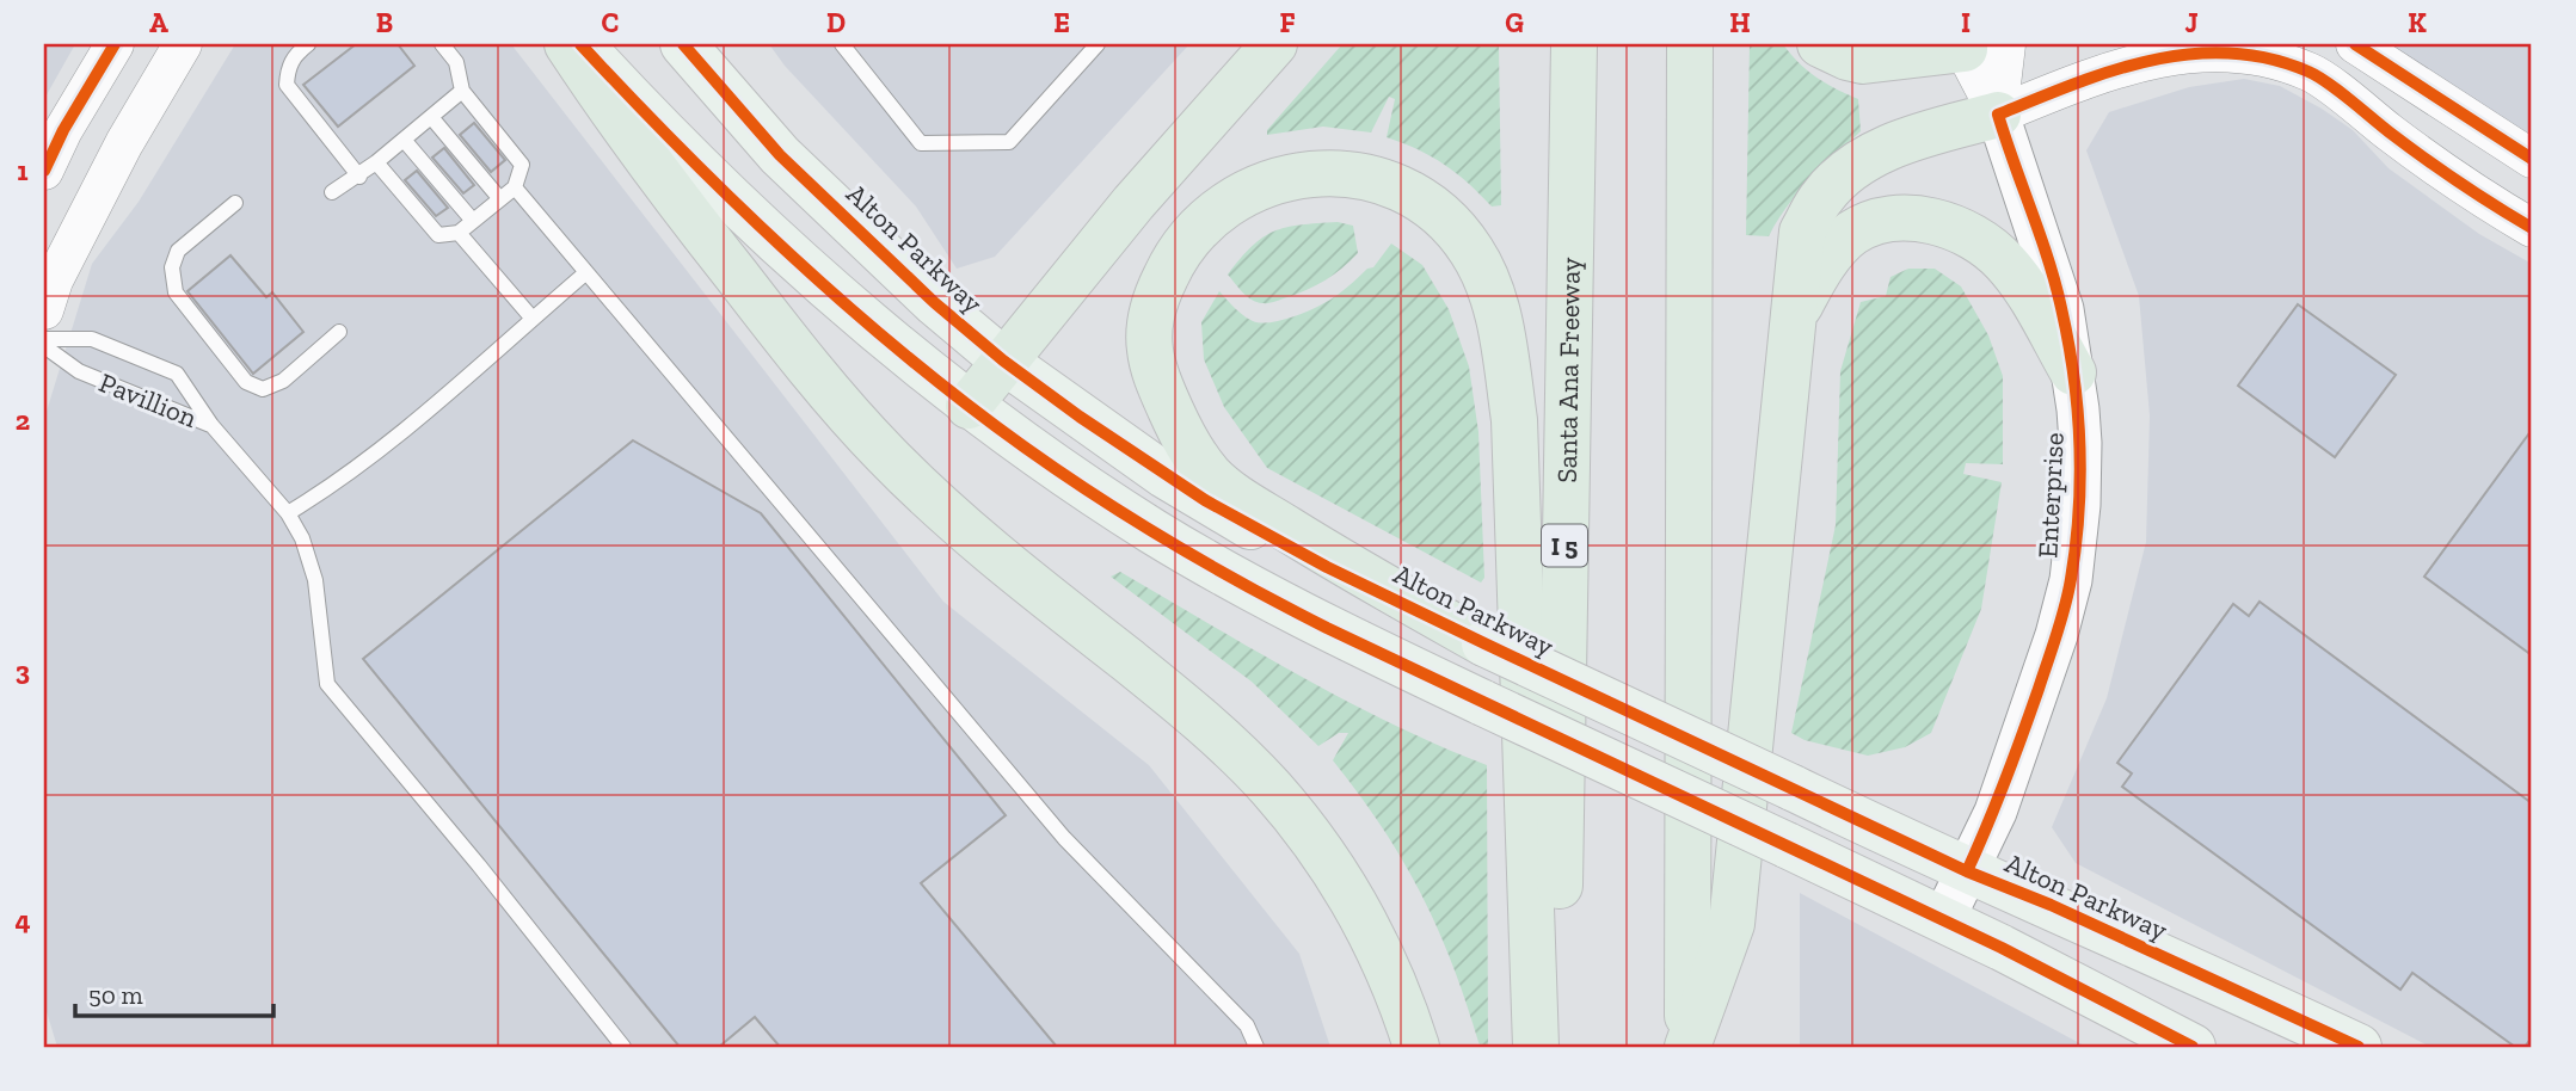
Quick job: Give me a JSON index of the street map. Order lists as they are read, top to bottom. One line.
{"streets":{"highway":["Santa Ana Freeway","I 5"],"main road":["Alton Parkway","Enterprise"],"lane":["Pavillion"]},"crossings":[["Alton Parkway","Enterprise"]],"scale_bar":"50 m","grid":{"columns":["A","B","C","D","E","F","G","H","I","J","K"],"rows":["1","2","3","4"]}}
